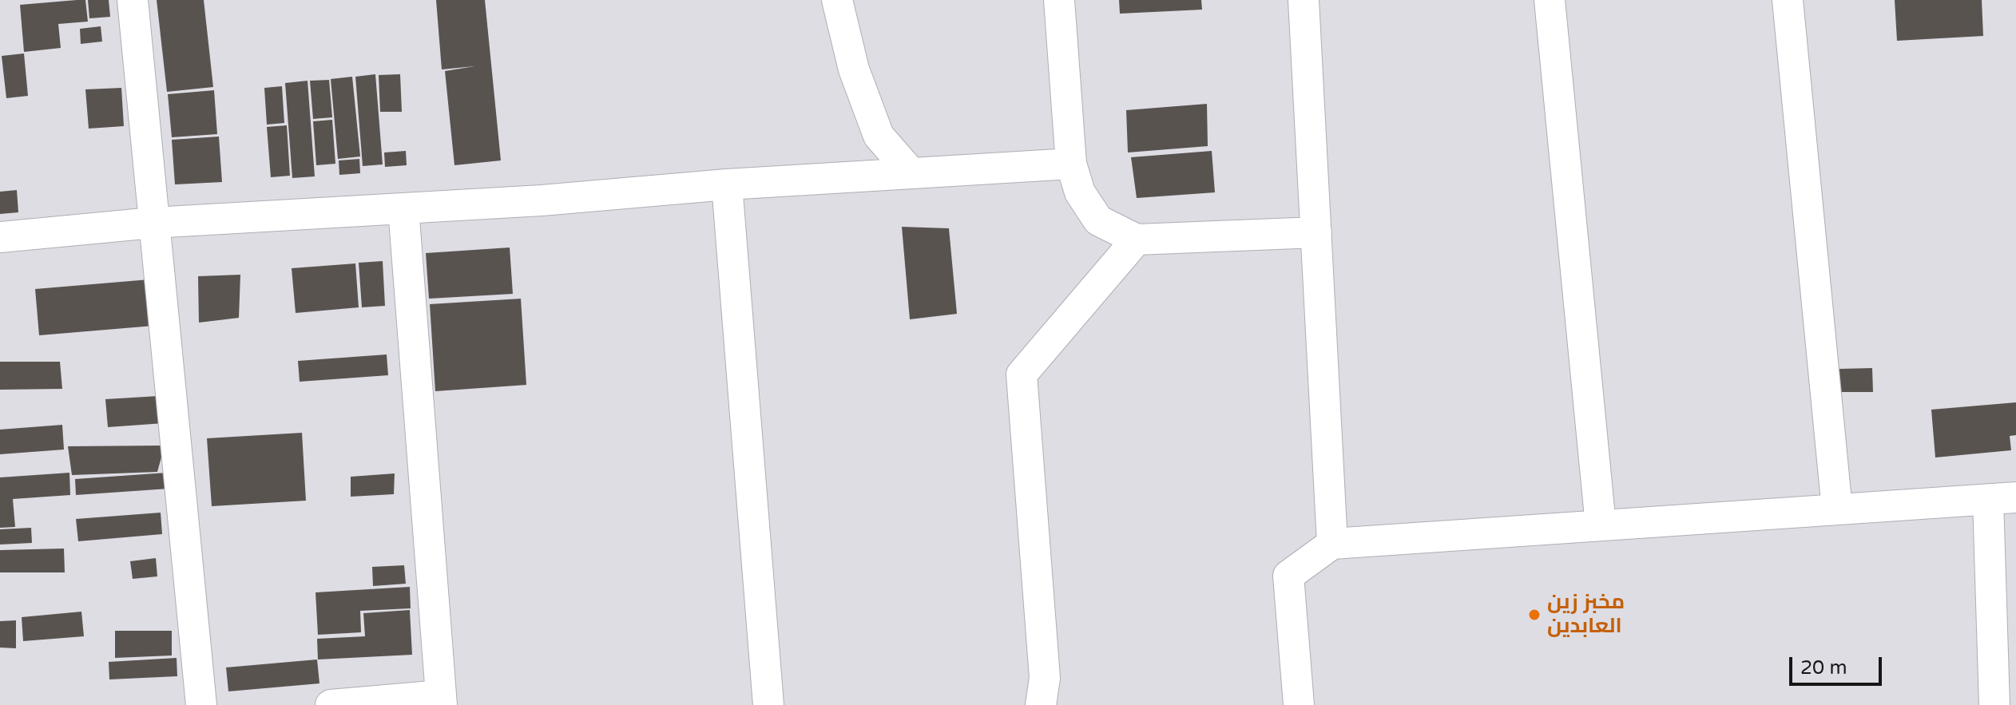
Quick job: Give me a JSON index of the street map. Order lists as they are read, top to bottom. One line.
{"places":["مخبز زين العابدين"],"scale_bar":"20 m"}
